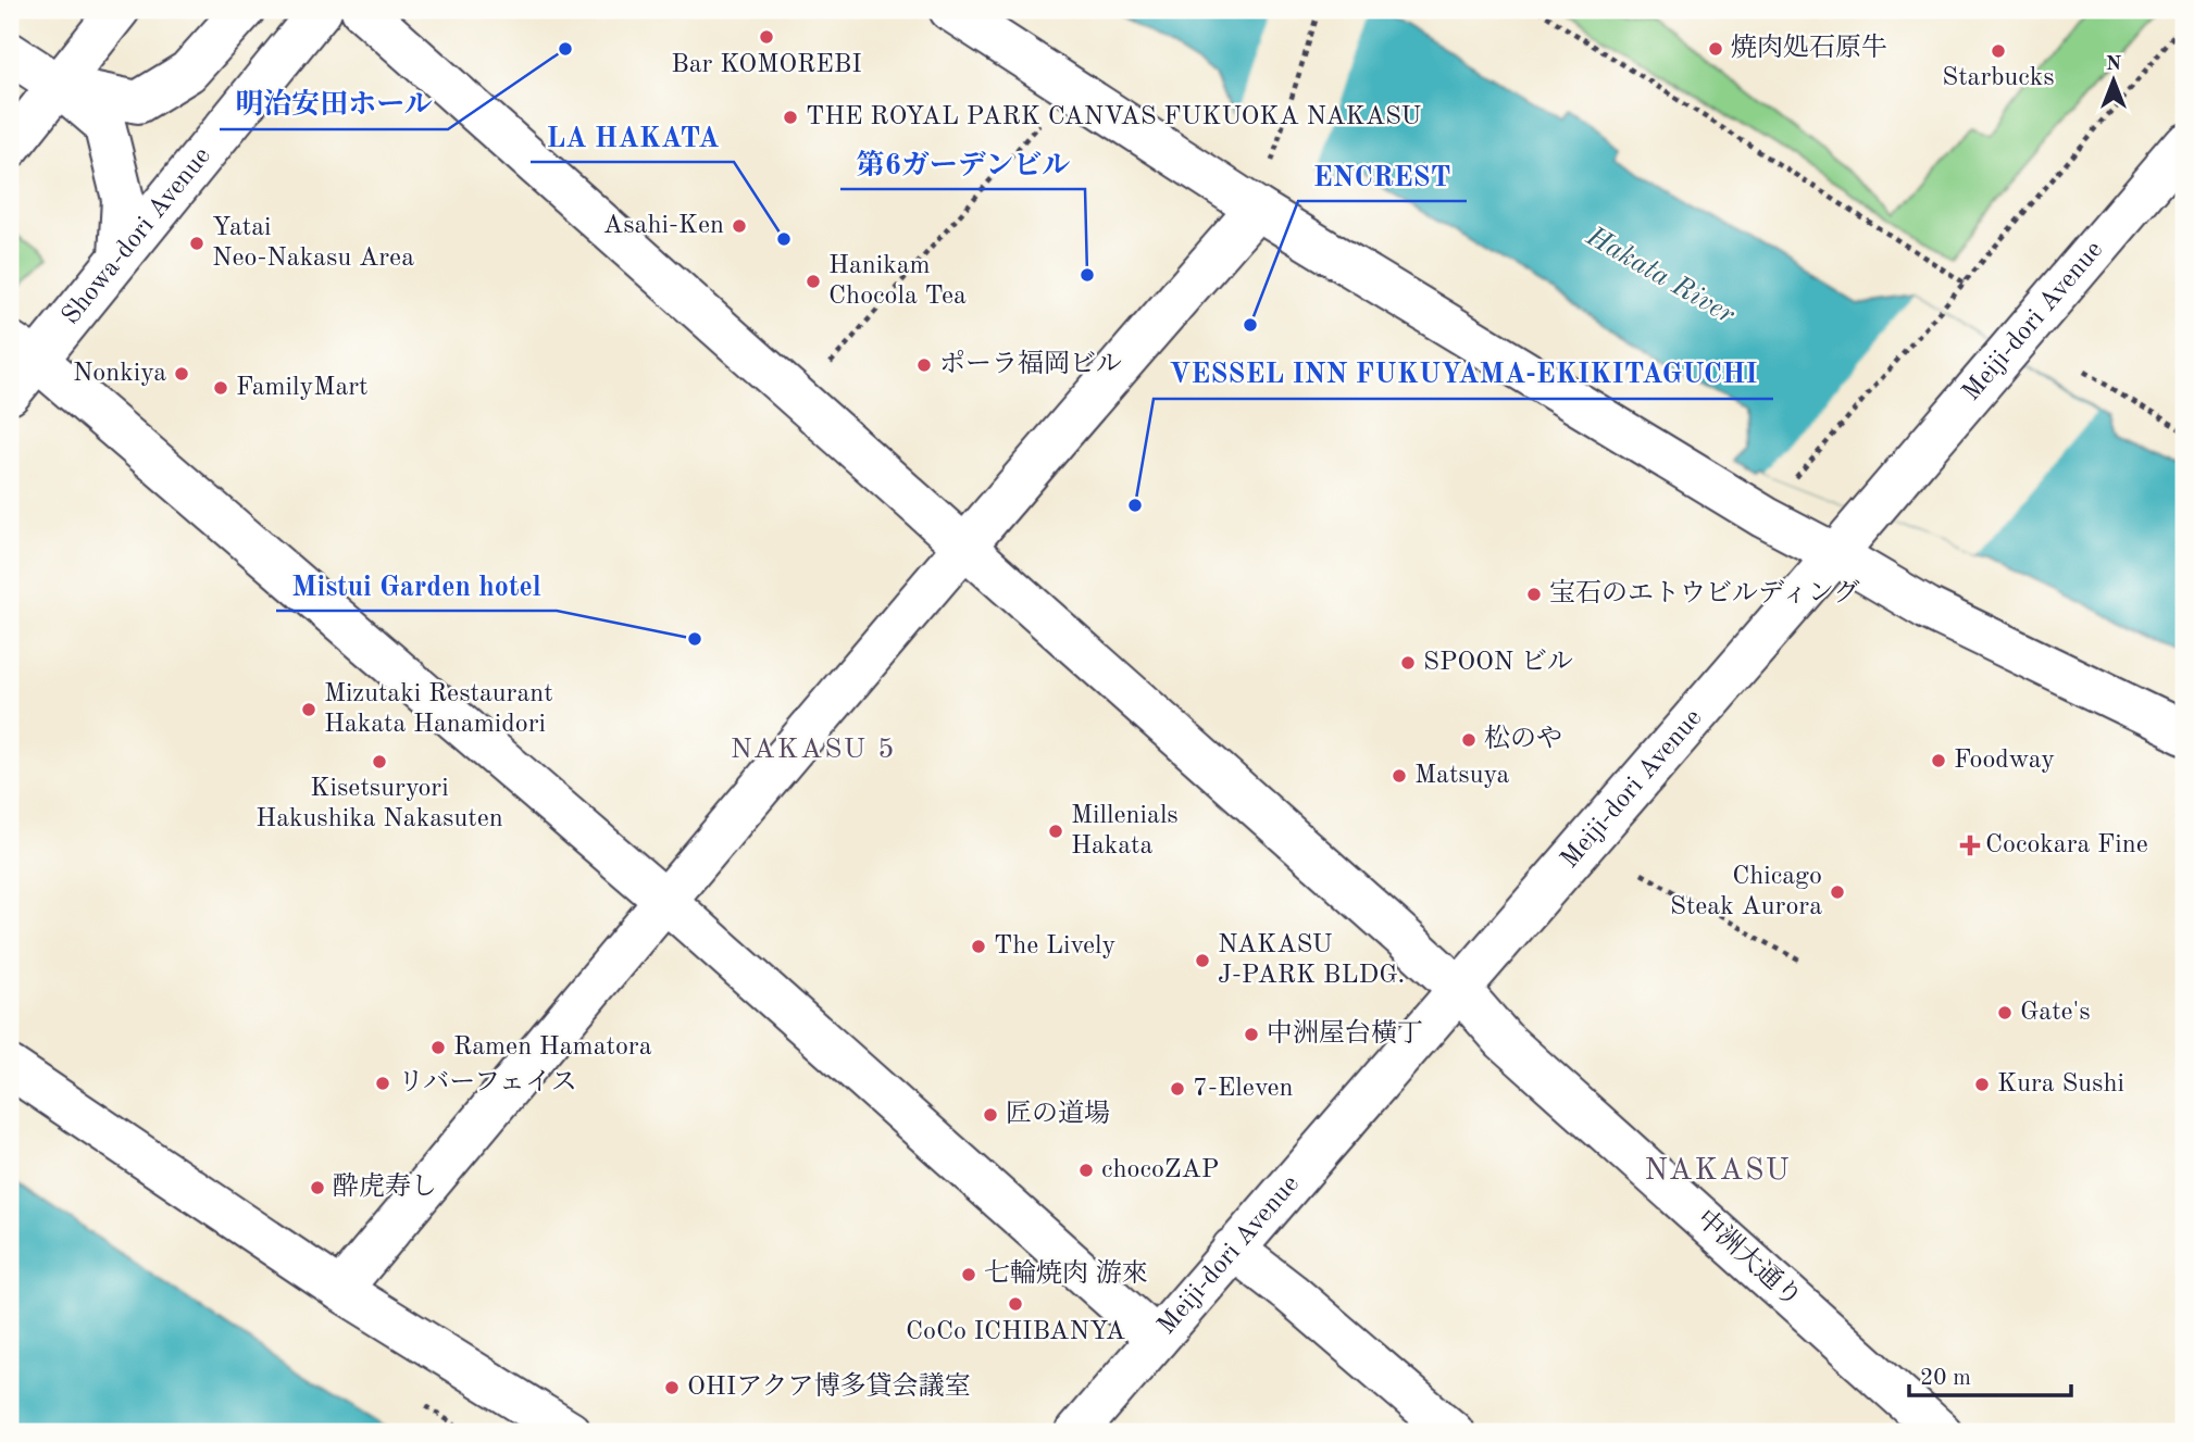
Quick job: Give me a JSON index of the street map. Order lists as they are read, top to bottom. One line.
{"streets":{"street":["Showa-dori Avenue","Meiji-dori Avenue","中洲大通り"]},"crossings":[["Meiji-dori Avenue","中洲大通り"]],"districts":["NAKASU 5","NAKASU"],"water":["Hakata River"],"places":{"other":["Bar KOMOREBI","明治安田ホール","焼肉処石原牛","Starbucks","THE ROYAL PARK CANVAS FUKUOKA NAKASU","Asahi-Ken","LA HAKATA","Yatai Neo-Nakasu Area","第6ガーデンビル","Hanikam Chocola Tea","ENCREST","ポーラ福岡ビル","Nonkiya","FamilyMart","VESSEL INN FUKUYAMA-EKIKITAGUCHI","宝石のエトウビルディング","Mistui Garden hotel","SPOON ビル","Mizutaki Restaurant Hakata Hanamidori","松のや","Foodway","Kisetsuryori Hakushika Nakasuten","Matsuya","Millenials Hakata","Chicago Steak Aurora","The Lively","NAKASU J-PARK BLDG.","Gate's","中洲屋台橫丁","Ramen Hamatora","リバーフェイス","Kura Sushi","7-Eleven","匠の道場","chocoZAP","酔虎寿し","七輪焼肉 游來","CoCo ICHIBANYA","OHIアクア博多貸会議室"],"health":["Cocokara Fine"]},"scale_bar":"20 m","north":"top"}
